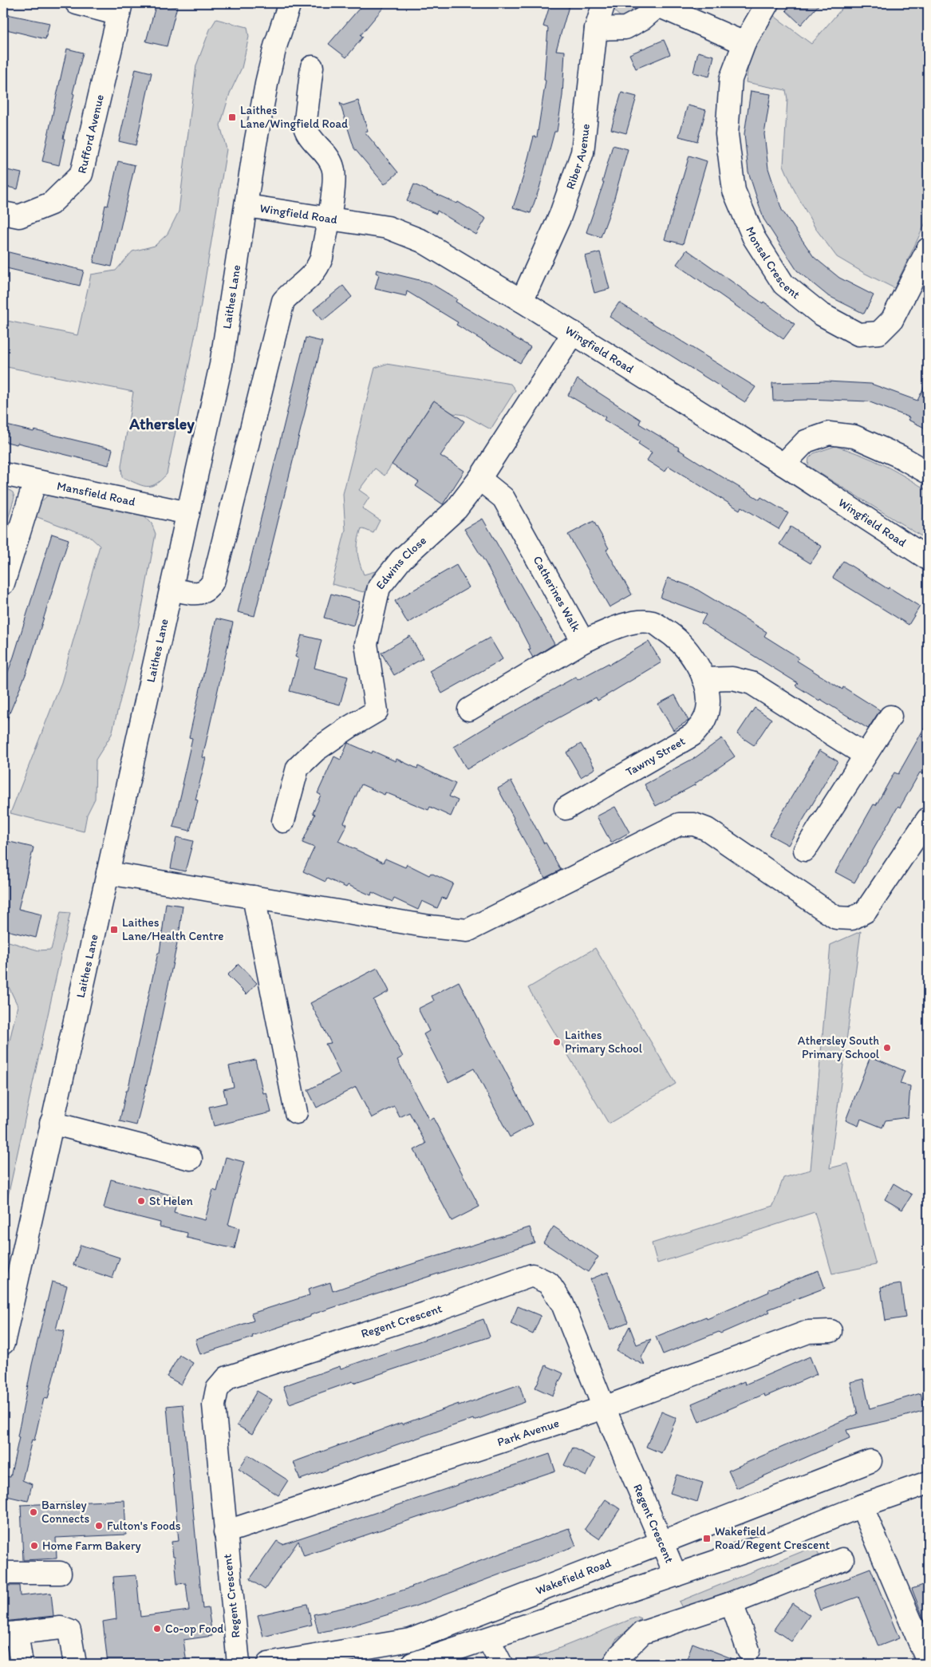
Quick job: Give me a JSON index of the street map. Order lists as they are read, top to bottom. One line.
{"streets":{"street":["Rufford Avenue","Riber Avenue","Wingfield Road","Monsal Crescent","Laithes Lane","Mansfield Road","Edwins Close","Catherines Walk","Tawny Street","Regent Crescent","Park Avenue","Wakefield Road"]},"crossings":[["Riber Avenue","Wingfield Road"],["Wingfield Road","Laithes Lane"],["Wingfield Road","Edwins Close"],["Laithes Lane","Mansfield Road"],["Edwins Close","Catherines Walk"],["Catherines Walk","Tawny Street"],["Regent Crescent","Park Avenue"],["Regent Crescent","Wakefield Road"]],"districts":["Athersley"],"places":{"transit":["Laithes Lane/Wingfield Road","Laithes Lane/Health Centre","Wakefield Road/Regent Crescent"],"other":["Laithes Primary School","Athersley South Primary School","St Helen","Barnsley Connects","Fulton's Foods","Home Farm Bakery","Co-op Food"]}}
